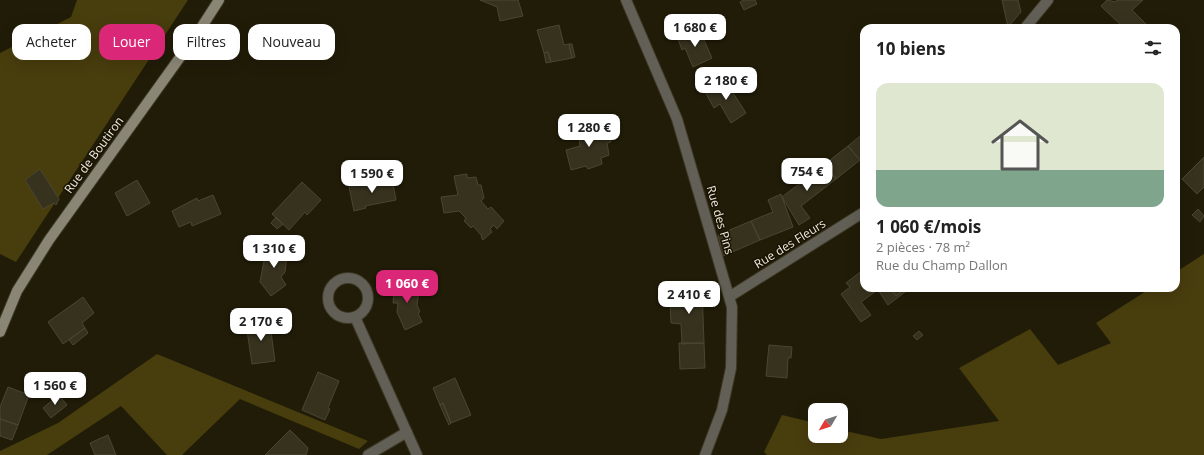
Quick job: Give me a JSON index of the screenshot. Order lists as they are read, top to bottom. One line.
{"streets":{"main road":["Rue de Boutiron"],"street":["Rue des Pins","Rue des Fleurs"]},"crossings":[["Rue des Pins","Rue des Fleurs"]],"north":"bottom left","page":{"price":["1 680 €","2 180 €","1 280 €","754 €","1 590 €","1 310 €","1 060 €","2 410 €","2 170 €","1 560 €"],"chip":["Acheter","Louer","Filtres","Nouveau"],"heading":"10 biens","list":[{"name":"1 060 €/mois","note":"2 pièces · 78 m² · Rue du Champ Dallon"}]}}
